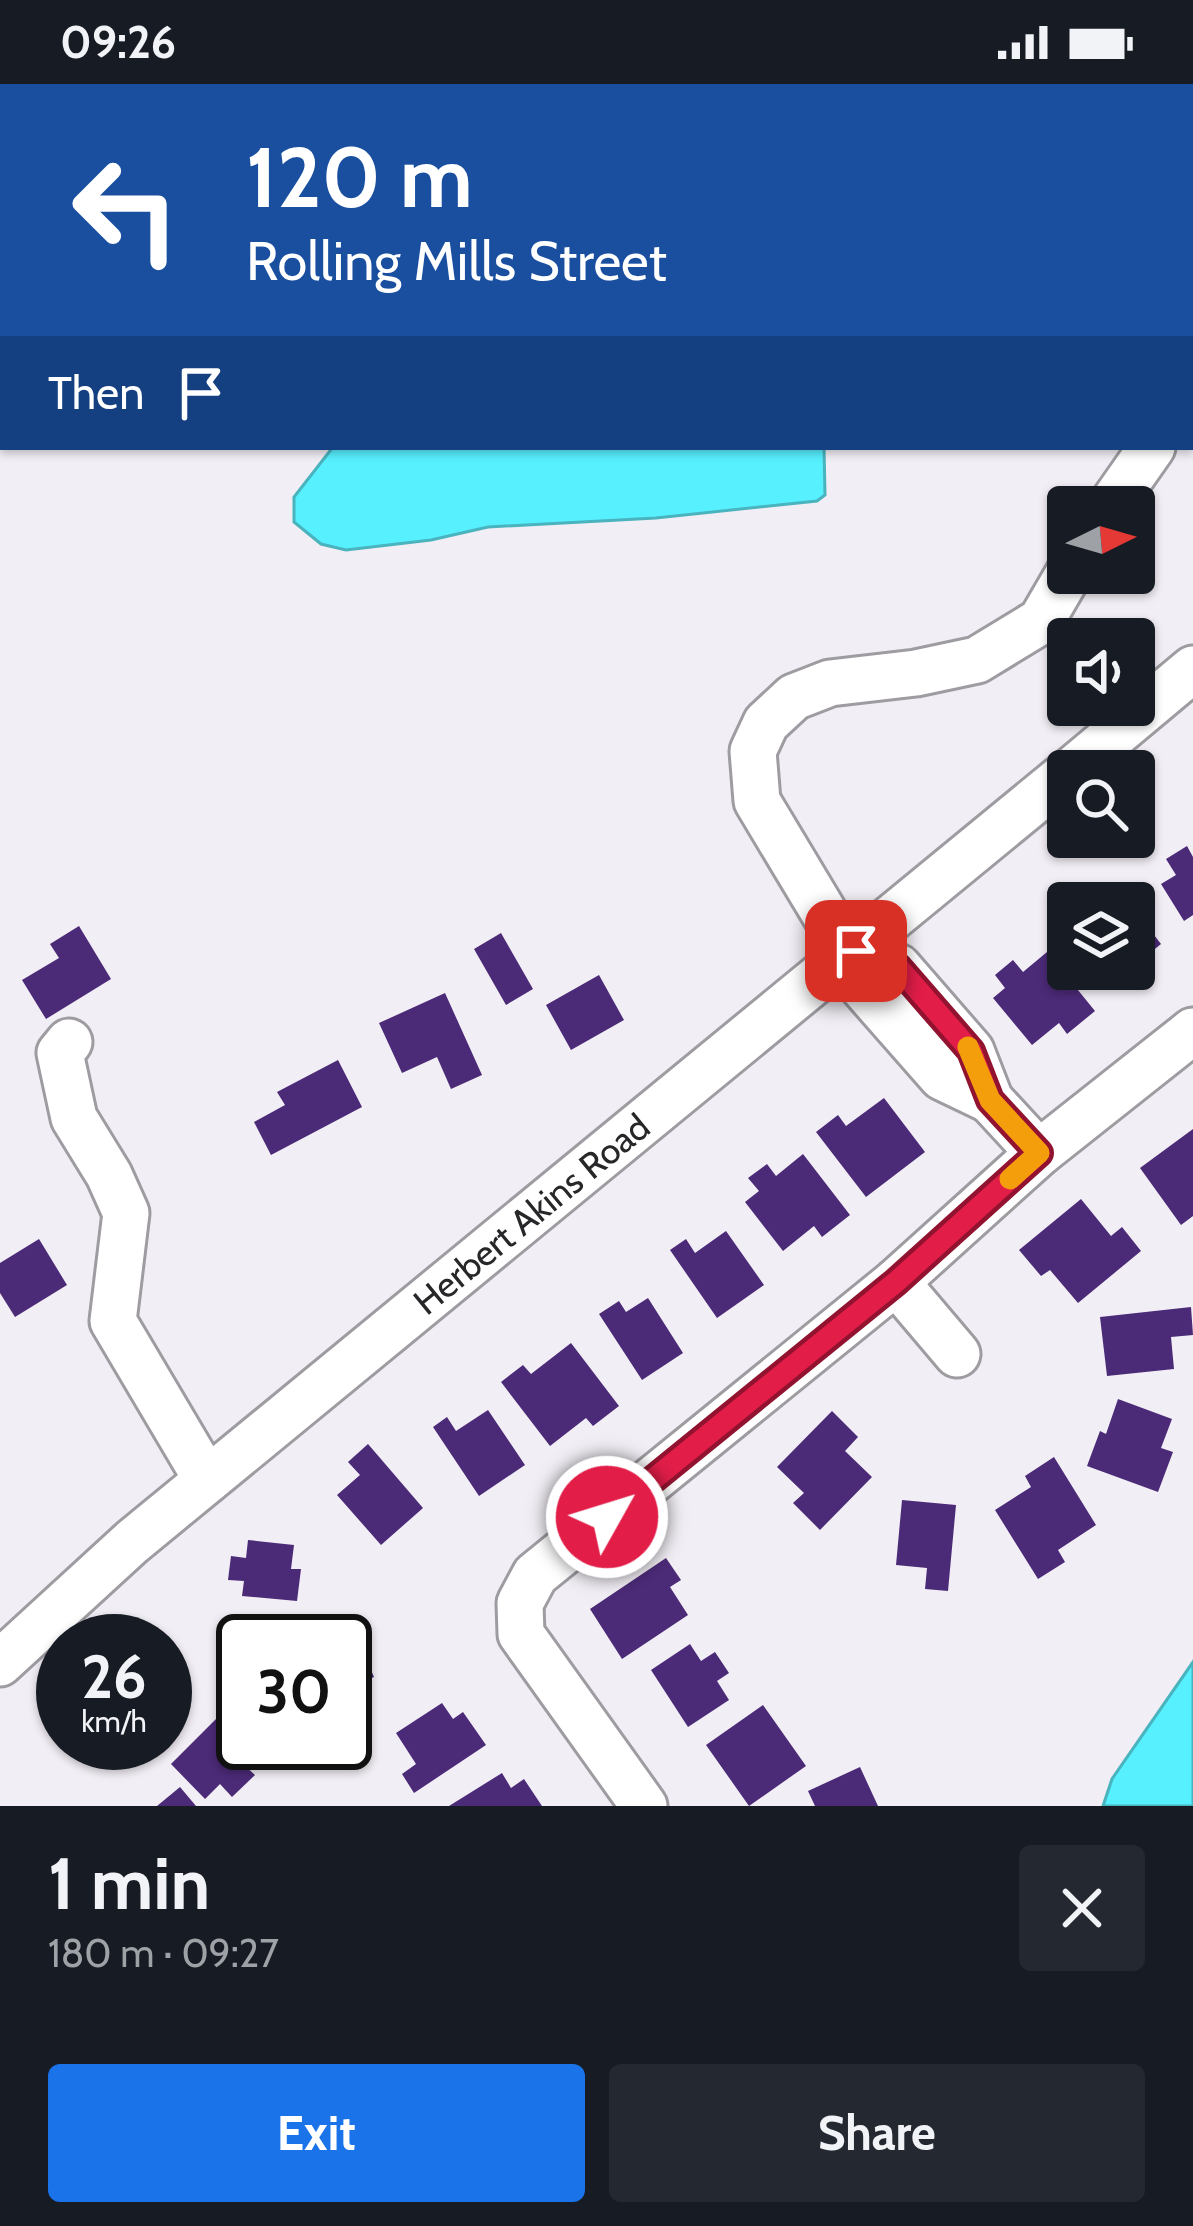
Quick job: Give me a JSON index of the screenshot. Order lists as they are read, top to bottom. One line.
{"streets":{"street":["Herbert Akins Road"]},"north":"right","page":{"status":"09:26","turn":["120 m","Rolling Mills Street"],"then":"Then","speed":"26 km/h","limit":"30","heading":["1 min","180 m · 09:27"],"buttons":["Exit","Share"]}}
